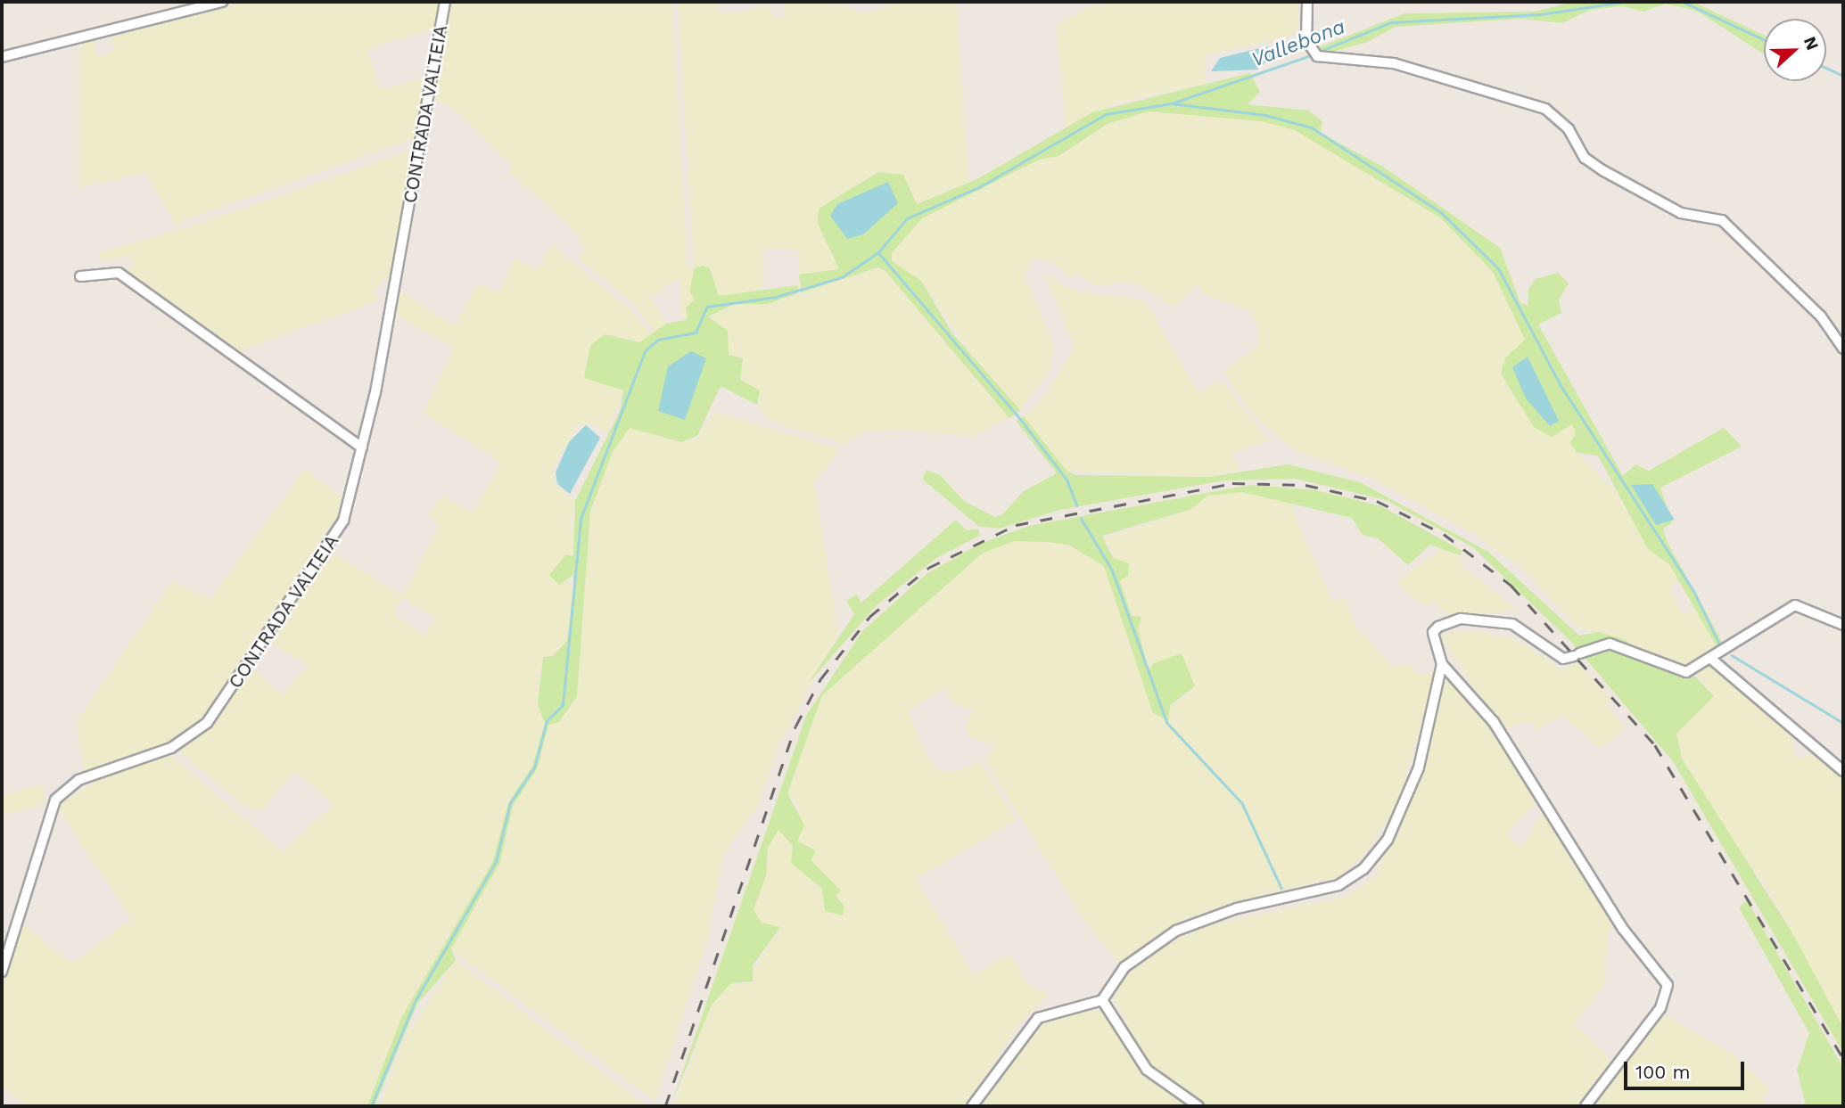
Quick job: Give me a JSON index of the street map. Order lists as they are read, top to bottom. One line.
{"streets":{"street":["CONTRADA VALTEIA"]},"water":["Vallebona"],"scale_bar":"100 m","north":"right"}
